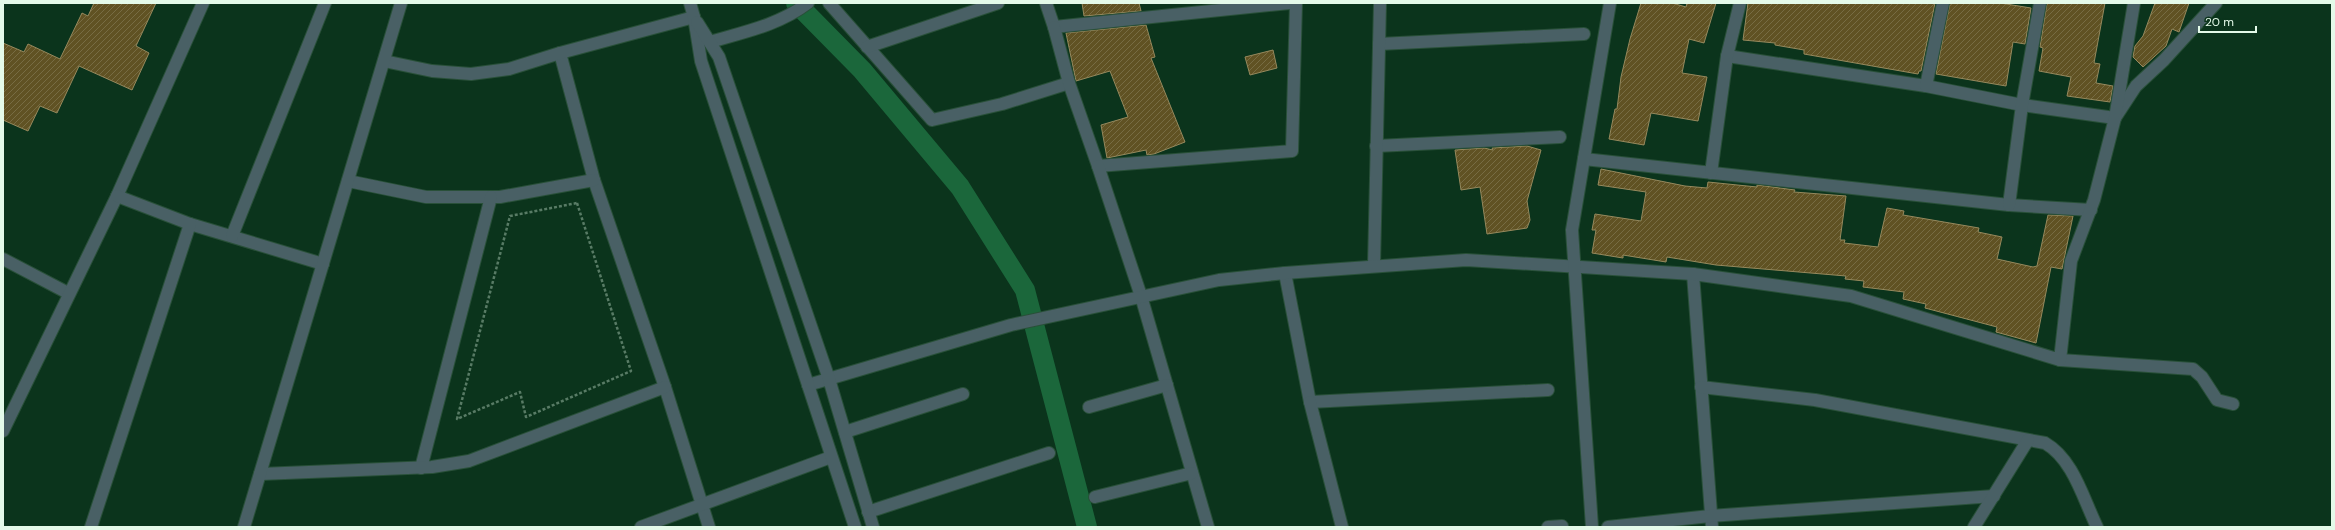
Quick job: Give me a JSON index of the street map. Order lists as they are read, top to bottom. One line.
{"scale_bar":"20 m"}
